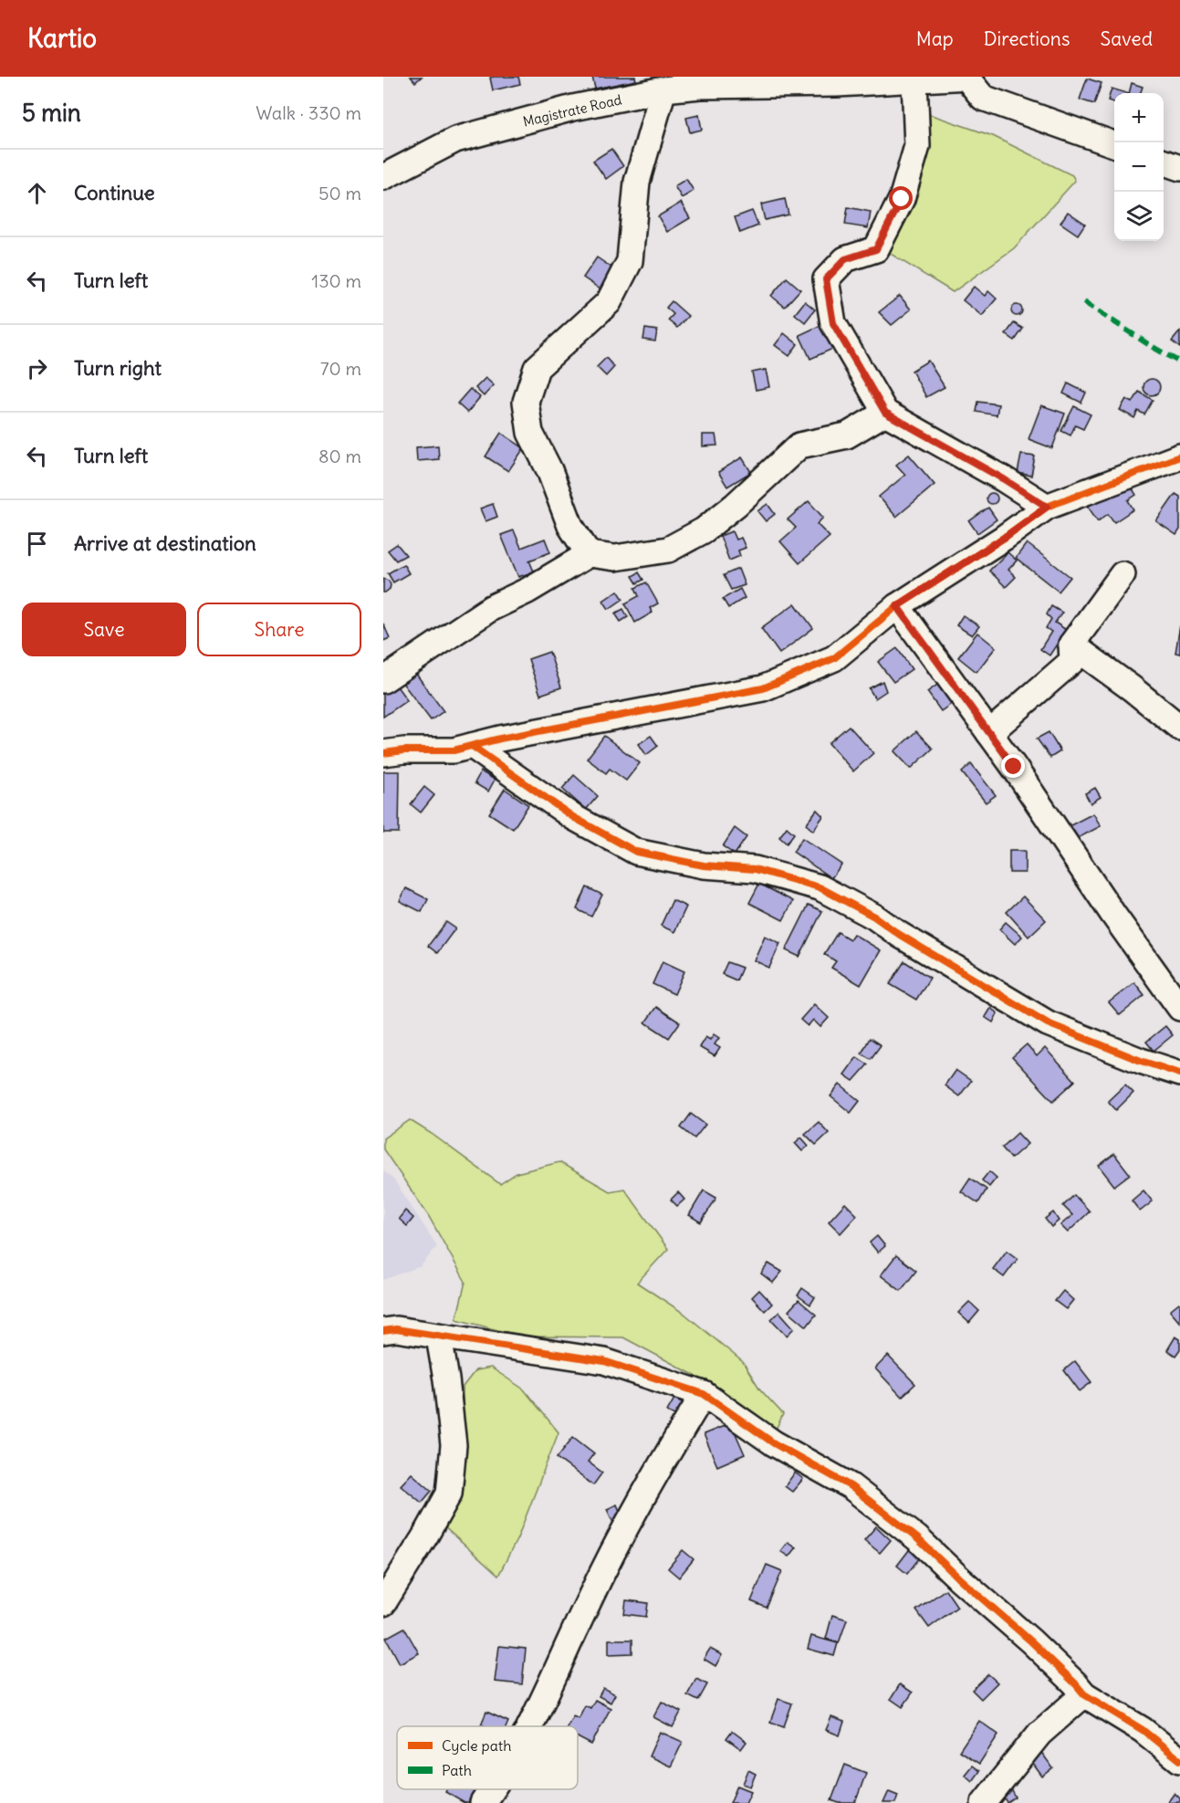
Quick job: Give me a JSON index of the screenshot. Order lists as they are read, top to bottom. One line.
{"streets":{"street":["Magistrate Road"]},"legend":["Cycle path","Path"],"page":{"header":"Kartio","nav":["Map","Directions","Saved"],"heading":["5 min","Walk · 330 m"],"map_buttons":["+","−"],"list":[["Continue","50 m"],["Turn left","130 m"],["Turn right","70 m"],["Turn left","80 m"],"Arrive at destination"],"buttons":["Save","Share"]}}
